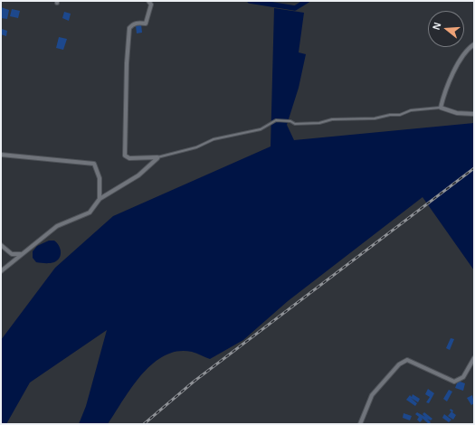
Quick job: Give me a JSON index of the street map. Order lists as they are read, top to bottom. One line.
{"north":"left"}
